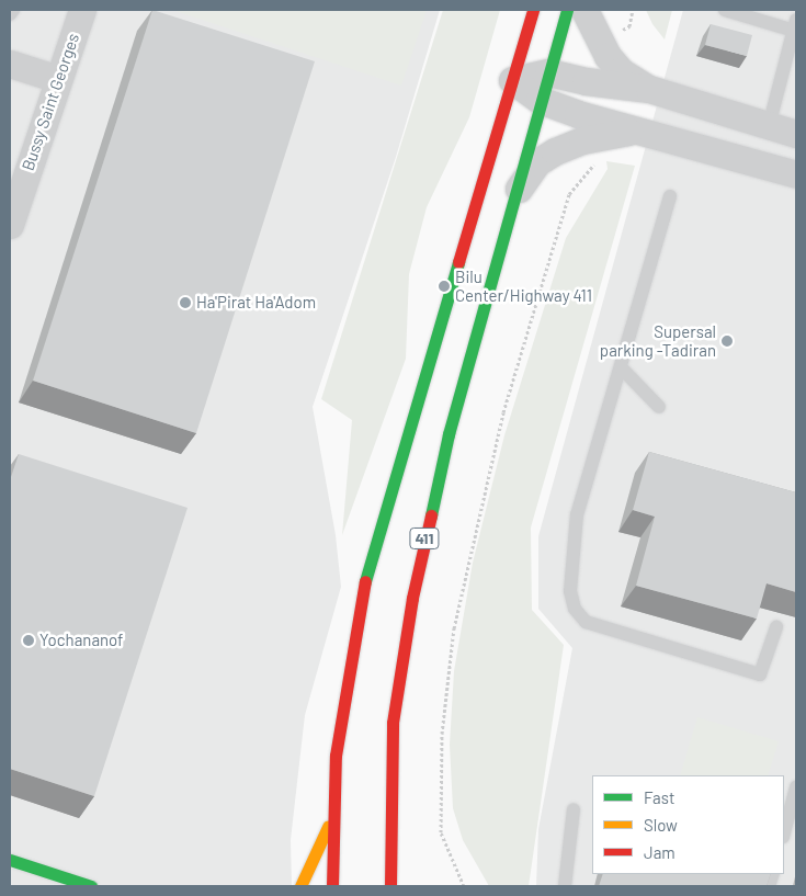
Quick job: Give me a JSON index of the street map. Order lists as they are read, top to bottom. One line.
{"streets":{"main road":["411"],"street":["Bussy Saint Georges"]},"places":["Bilu Center/Highway 411","Ha'Pirat Ha'Adom","Supersal parking -Tadiran","Yochananof"],"legend":["Fast","Slow","Jam"]}
